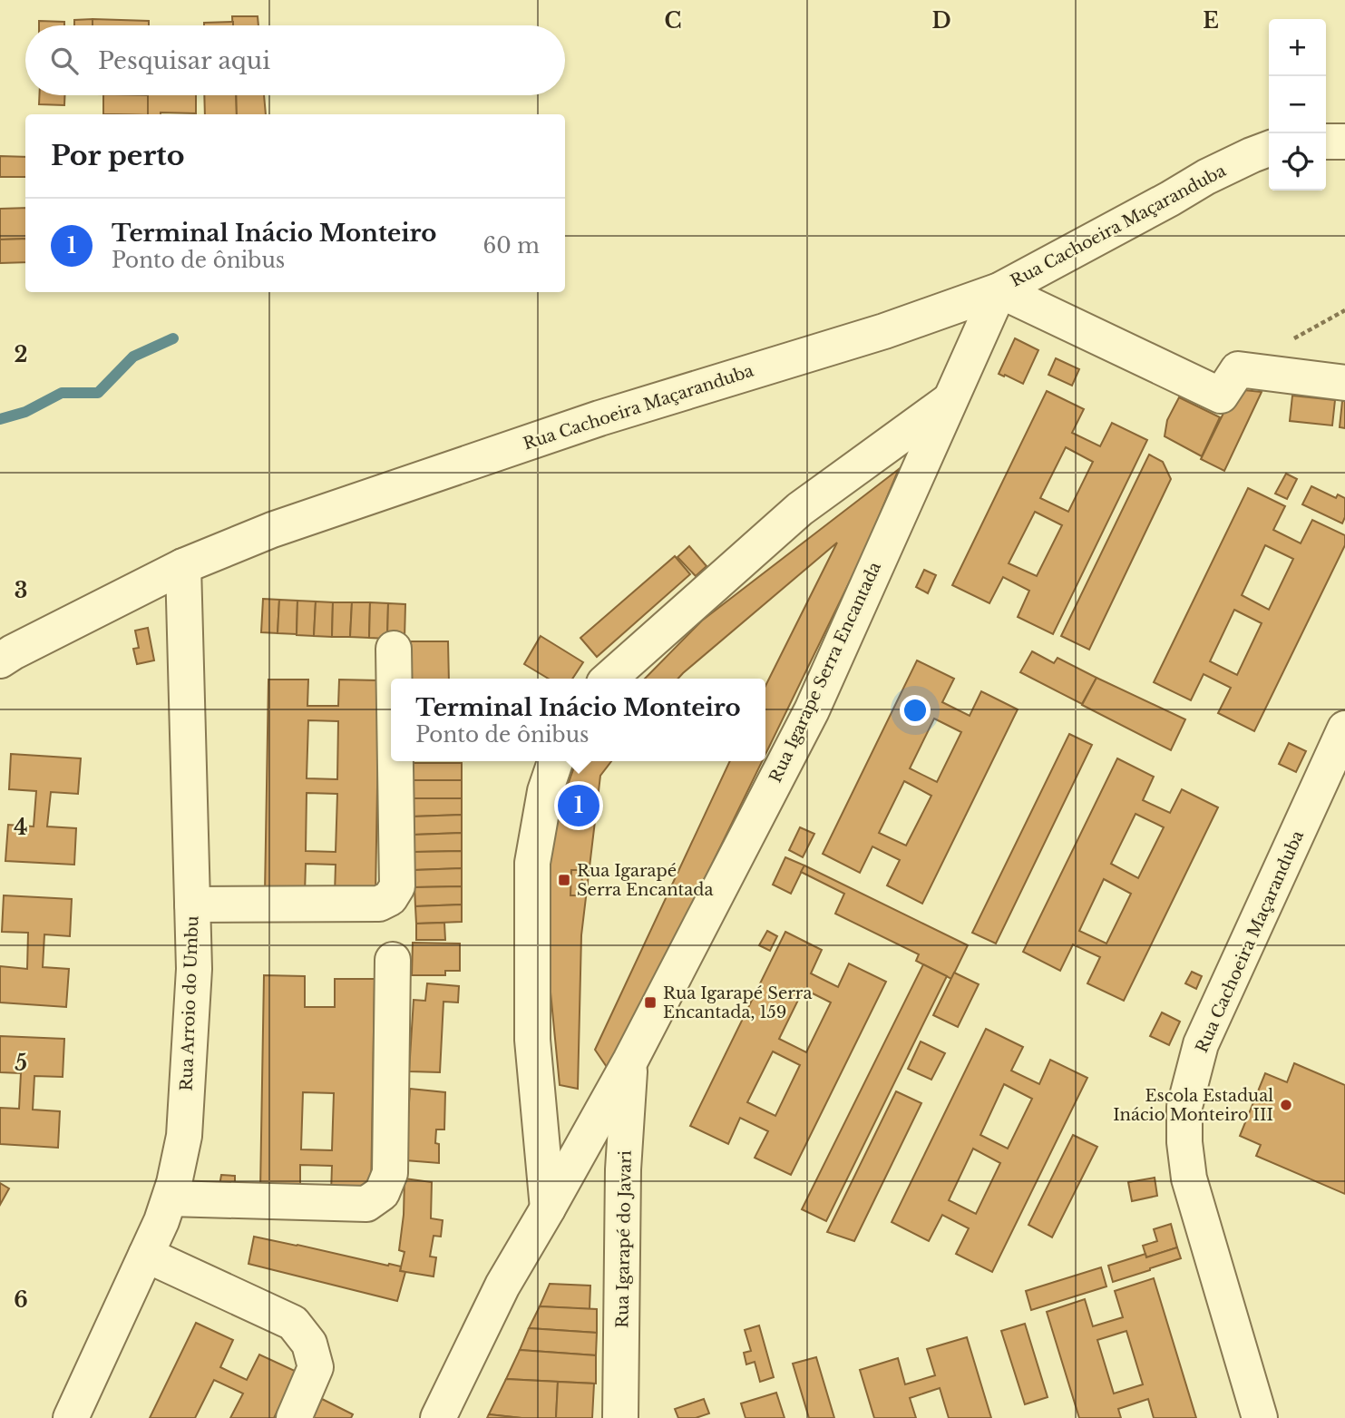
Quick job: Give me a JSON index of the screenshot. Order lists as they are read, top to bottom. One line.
{"streets":{"street":["Rua Cachoeira Maçaranduba","Rua Igarape Serra Encantada","Rua Arroio do Umbu","Rua Igarapé do Javari"]},"crossings":[["Rua Cachoeira Maçaranduba","Rua Igarape Serra Encantada"],["Rua Cachoeira Maçaranduba","Rua Arroio do Umbu"],["Rua Igarape Serra Encantada","Rua Igarapé do Javari"]],"places":{"transit":["Rua Igarapé Serra Encantada","Rua Igarapé Serra Encantada, 159"],"other":["Escola Estadual Inácio Monteiro III"]},"page":{"map_buttons":["+","−"],"search":"Pesquisar aqui","heading":"Por perto","list":[{"mark":"1","name":"Terminal Inácio Monteiro","note":"Ponto de ônibus","value":"60 m"}],"popup":["Terminal Inácio Monteiro","Ponto de ônibus"],"pins":"1"},"grid":{"columns":["C","D","E"],"rows":["2","3","4","5","6"]}}
